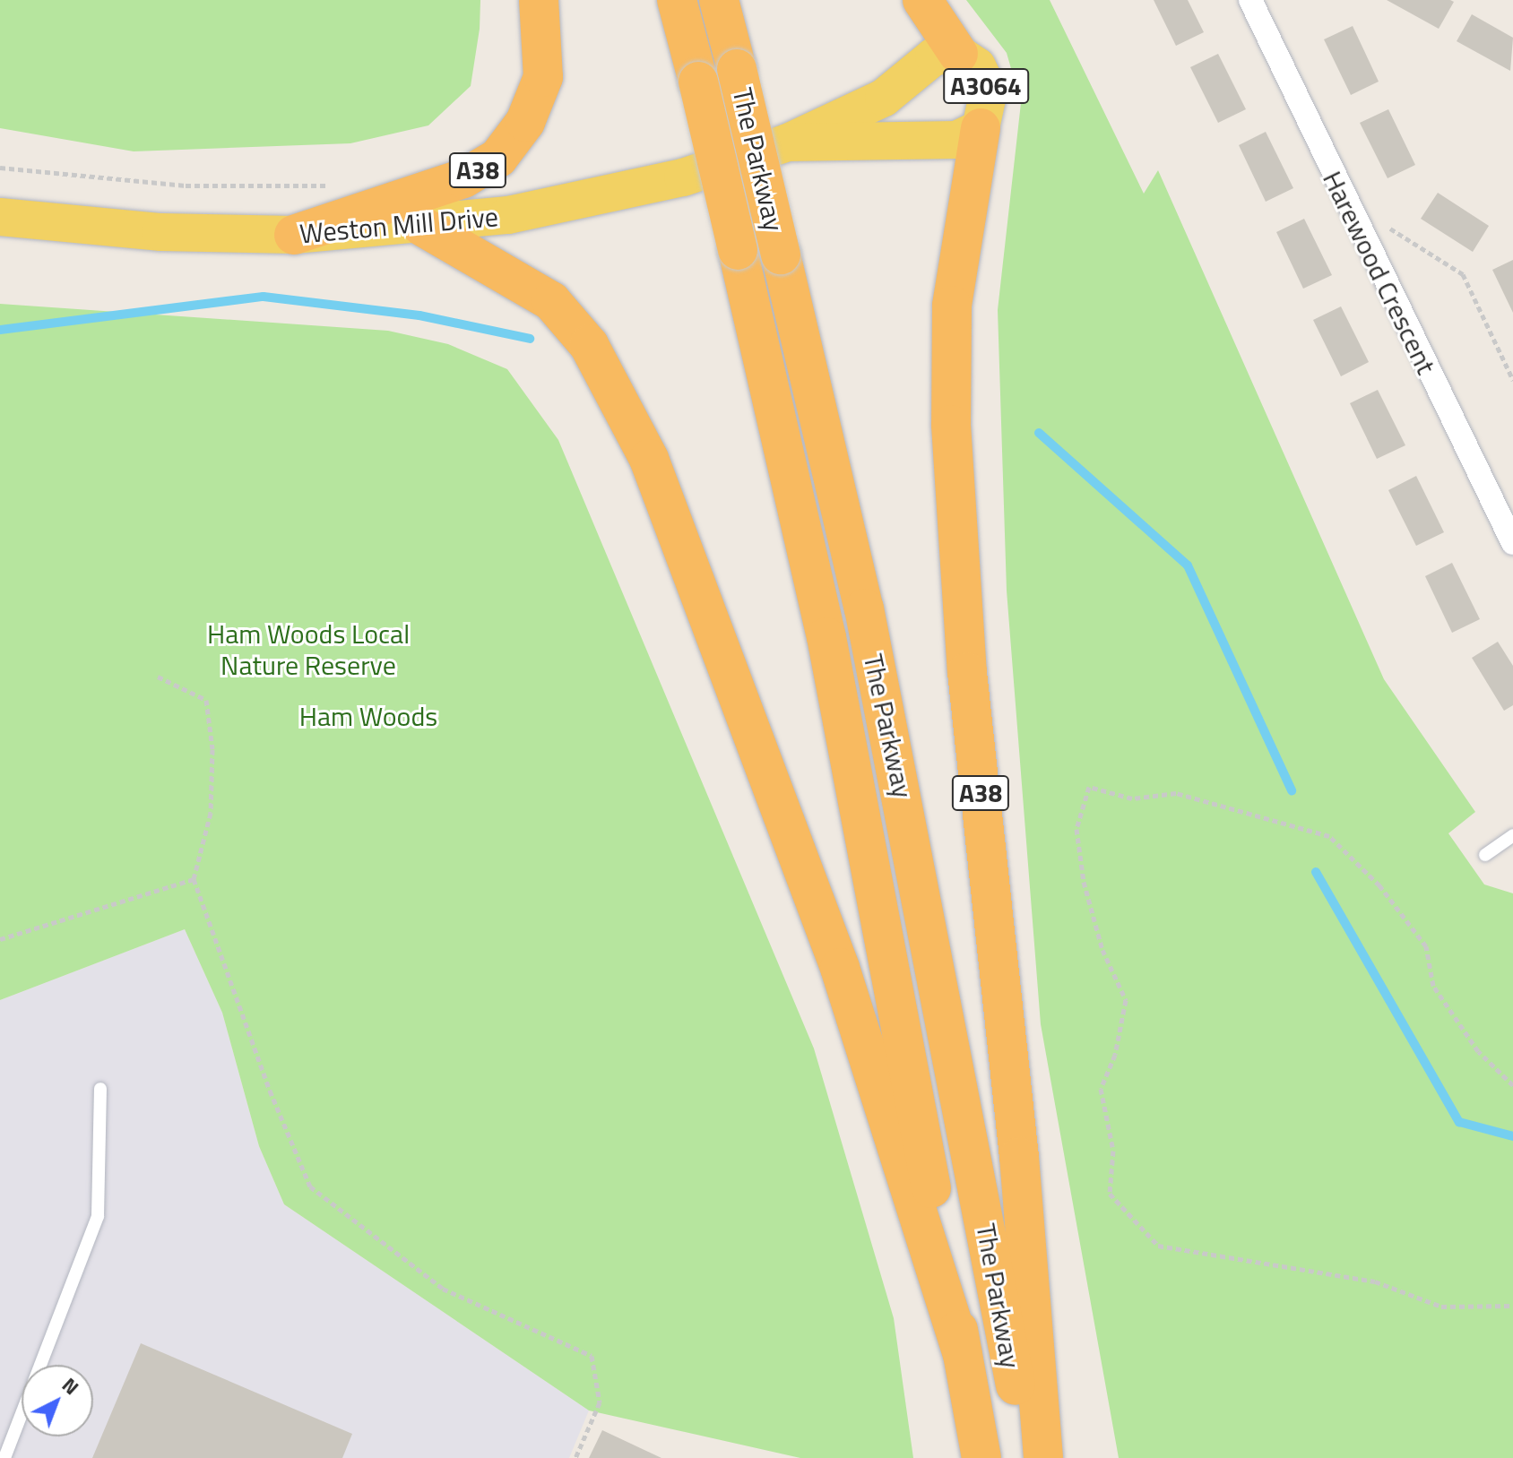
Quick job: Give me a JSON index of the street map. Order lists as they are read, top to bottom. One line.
{"streets":{"highway":["The Parkway","A38"],"main road":["A3064","Weston Mill Drive"],"street":["Harewood Crescent"]},"crossings":[["A3064","A38"],["A3064","Weston Mill Drive"],["A38","Weston Mill Drive"]],"parks":["Ham Woods Local Nature Reserve","Ham Woods"],"north":"top right"}
